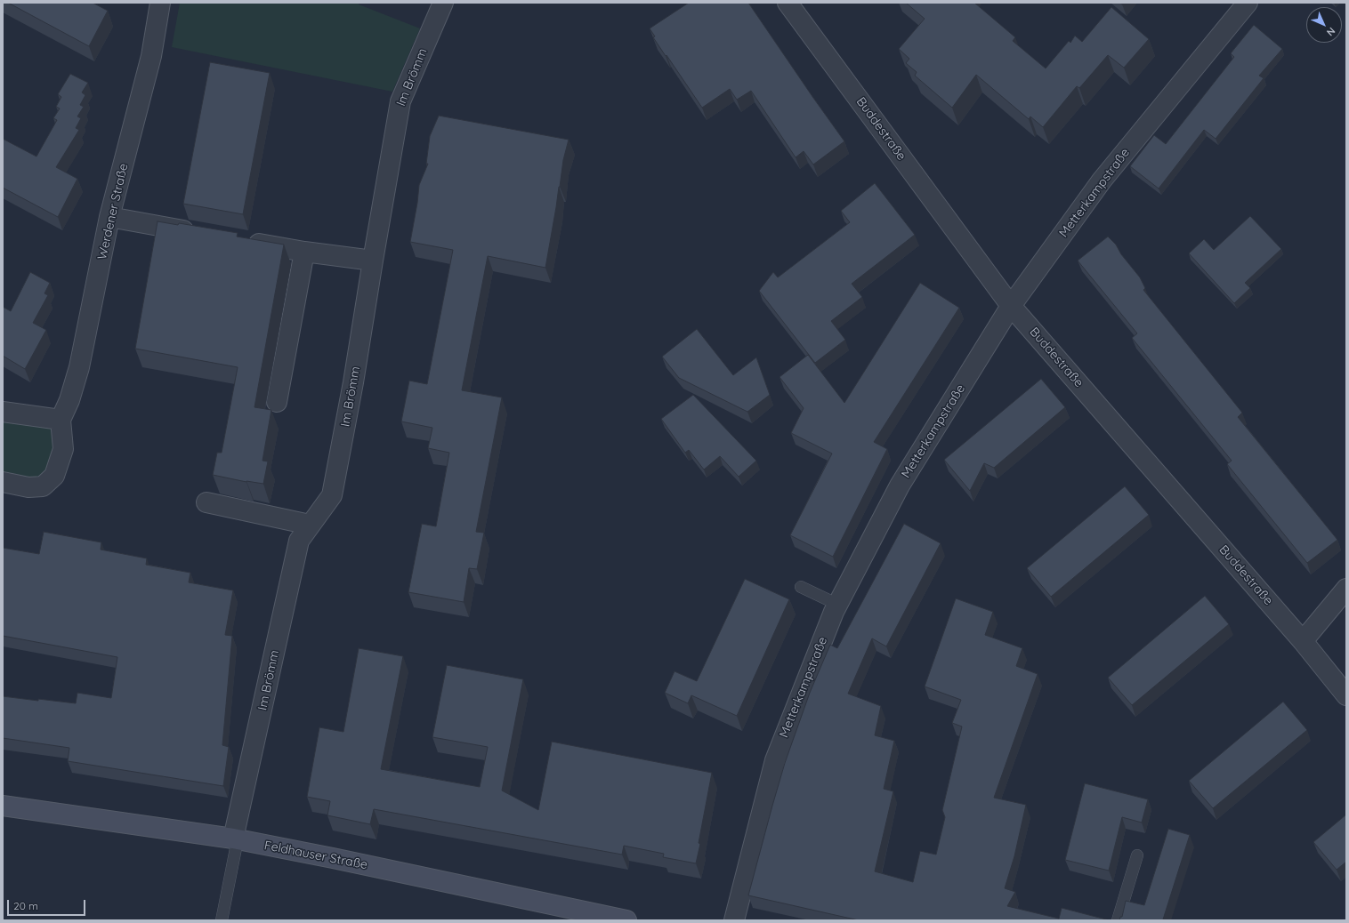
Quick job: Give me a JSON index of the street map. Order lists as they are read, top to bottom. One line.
{"streets":{"street":["Im Brömm","Buddestraße","Metterkampstraße","Werdener Straße","Feldhauser Straße"]},"crossings":[["Im Brömm","Feldhauser Straße"],["Buddestraße","Metterkampstraße"]],"scale_bar":"20 m","north":"bottom right"}
